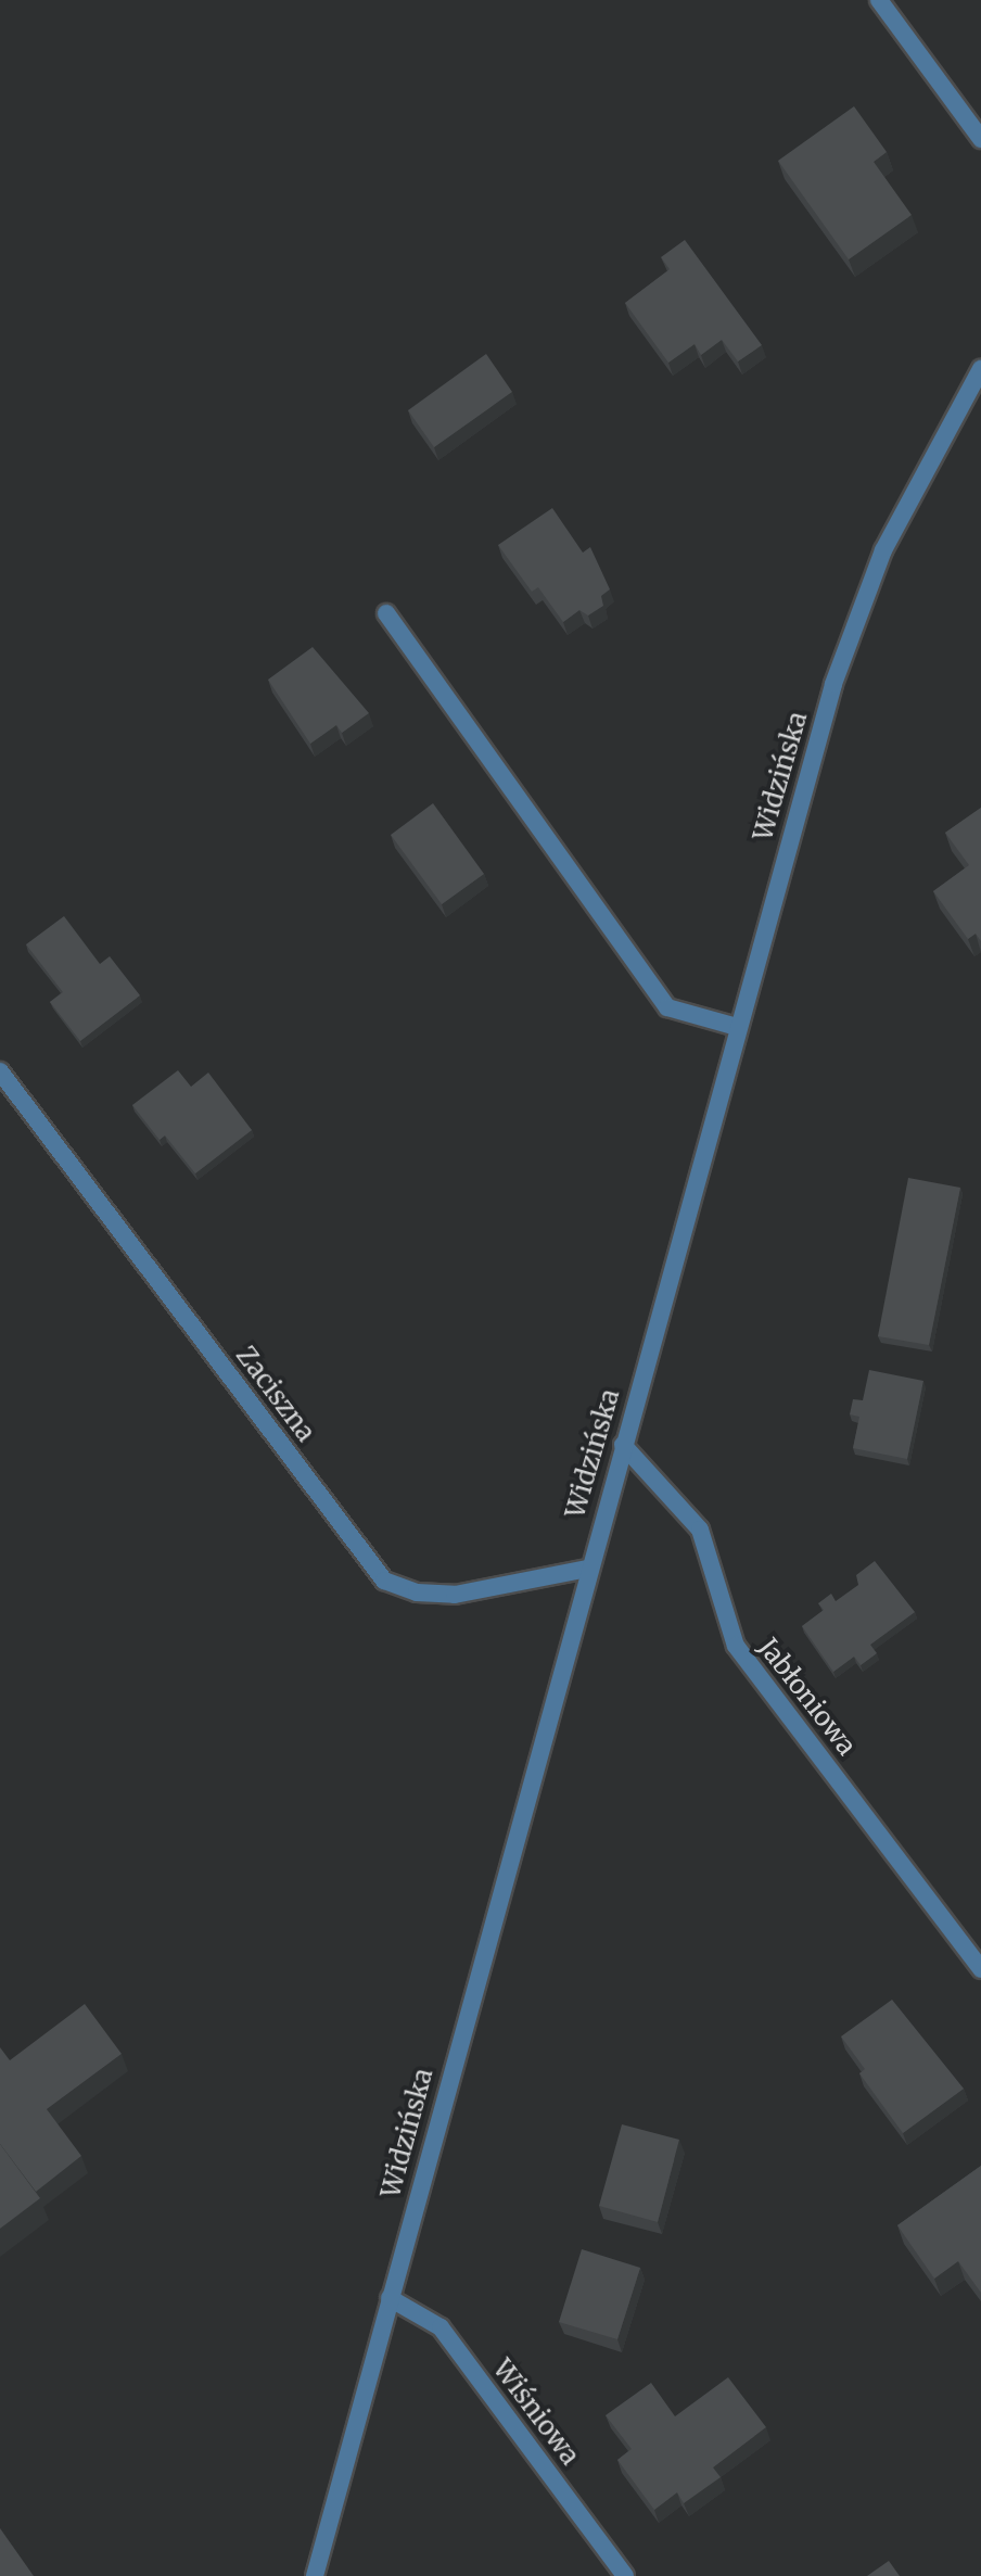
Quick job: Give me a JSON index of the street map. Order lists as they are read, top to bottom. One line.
{"streets":{"street":["Widzińska","Zaciszna","Jabłoniowa","Wiśniowa"]},"crossings":[["Widzińska","Zaciszna"],["Widzińska","Jabłoniowa"],["Widzińska","Wiśniowa"]]}
